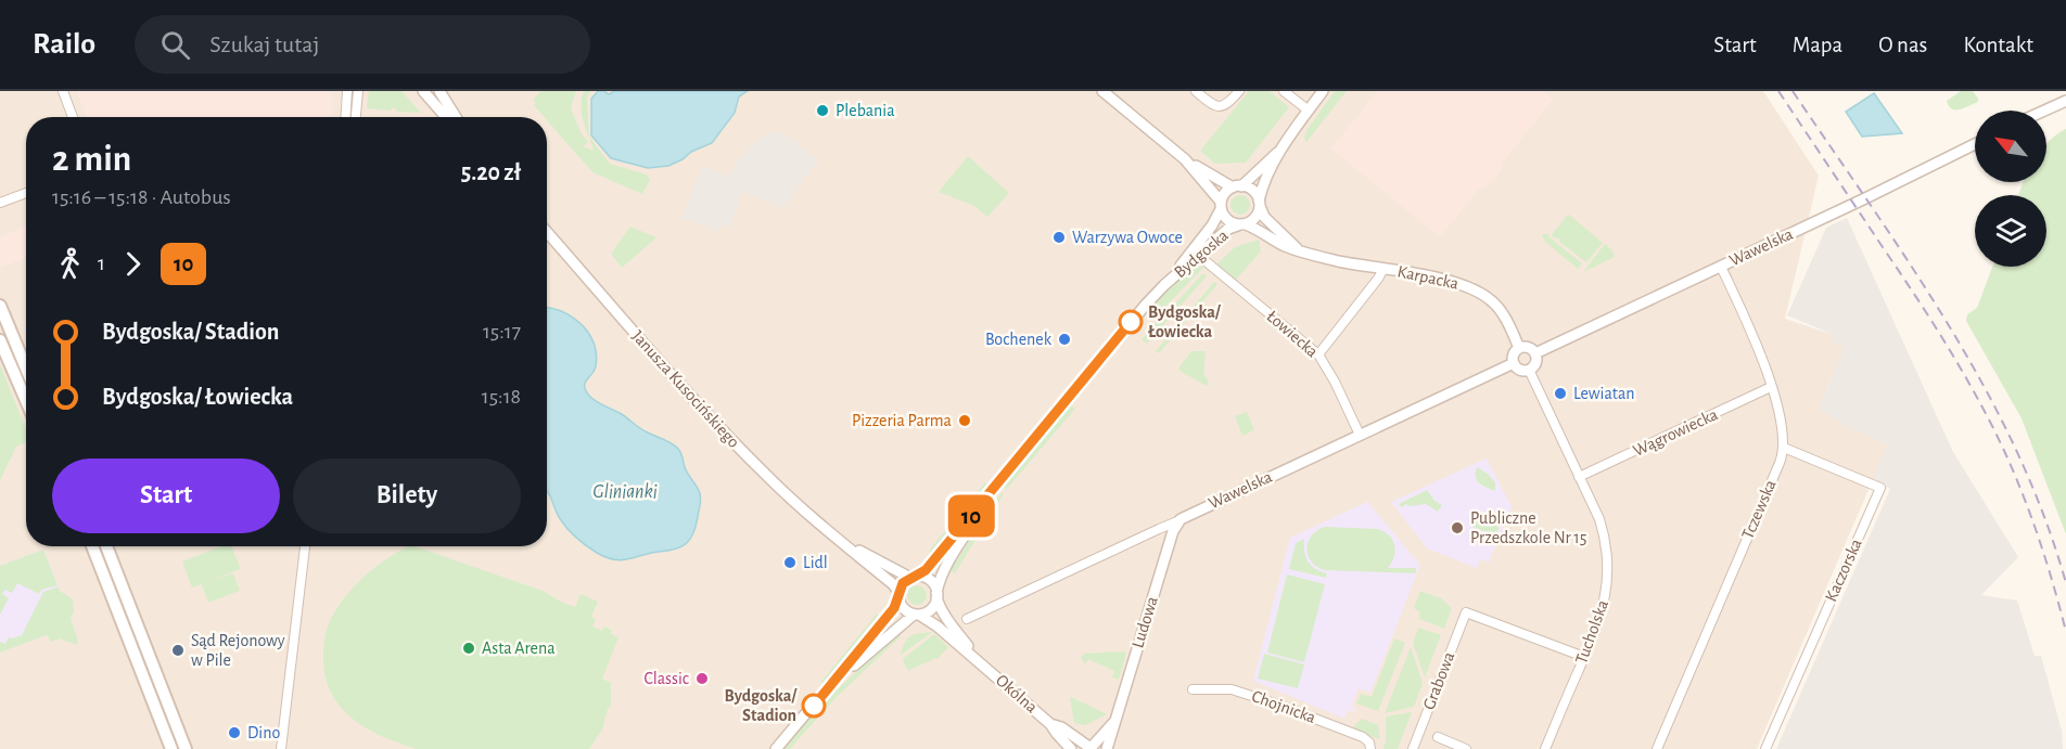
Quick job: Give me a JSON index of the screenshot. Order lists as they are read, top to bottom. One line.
{"streets":{"street":["Wawelska","Bydgoska","Karpacka","Łowiecka","Janusza Kusocińskiego","Wągrowiecka","Tczewska","Kaczorska","Ludowa","Tucholska","Grabowa","Okólna","Chojnicka"]},"crossings":[["Wawelska","Karpacka"],["Wawelska","Łowiecka"],["Wawelska","Tczewska"],["Wawelska","Ludowa"],["Wawelska","Tucholska"],["Bydgoska","Karpacka"],["Bydgoska","Łowiecka"],["Bydgoska","Janusza Kusocińskiego"],["Bydgoska","Okólna"],["Karpacka","Łowiecka"],["Karpacka","Tucholska"],["Janusza Kusocińskiego","Okólna"],["Wągrowiecka","Tczewska"],["Wągrowiecka","Tucholska"],["Tczewska","Kaczorska"],["Ludowa","Okólna"],["Tucholska","Grabowa"]],"water":["Glinianki"],"places":["Plebania","Warzywa Owoce","Bydgoska/ Łowiecka","Bochenek","Lewiatan","Pizzeria Parma","Publiczne Przedszkole Nr 15","Lidl","Asta Arena","Sąd Rejonowy w Pile","Classic","Bydgoska/ Stadion","Dino"],"lines":["bus line 10"],"north":"top left","page":{"header":"Railo","search":"Szukaj tutaj","nav":["Start","Mapa","O nas","Kontakt"],"on_map":"10","heading":["2 min","15:16 – 15:18 · Autobus","5.20 zł"],"legs":["1","10"],"list":[{"name":"Bydgoska/ Stadion","value":"15:17"},{"name":"Bydgoska/ Łowiecka","value":"15:18"}],"buttons":["Start","Bilety"]}}
